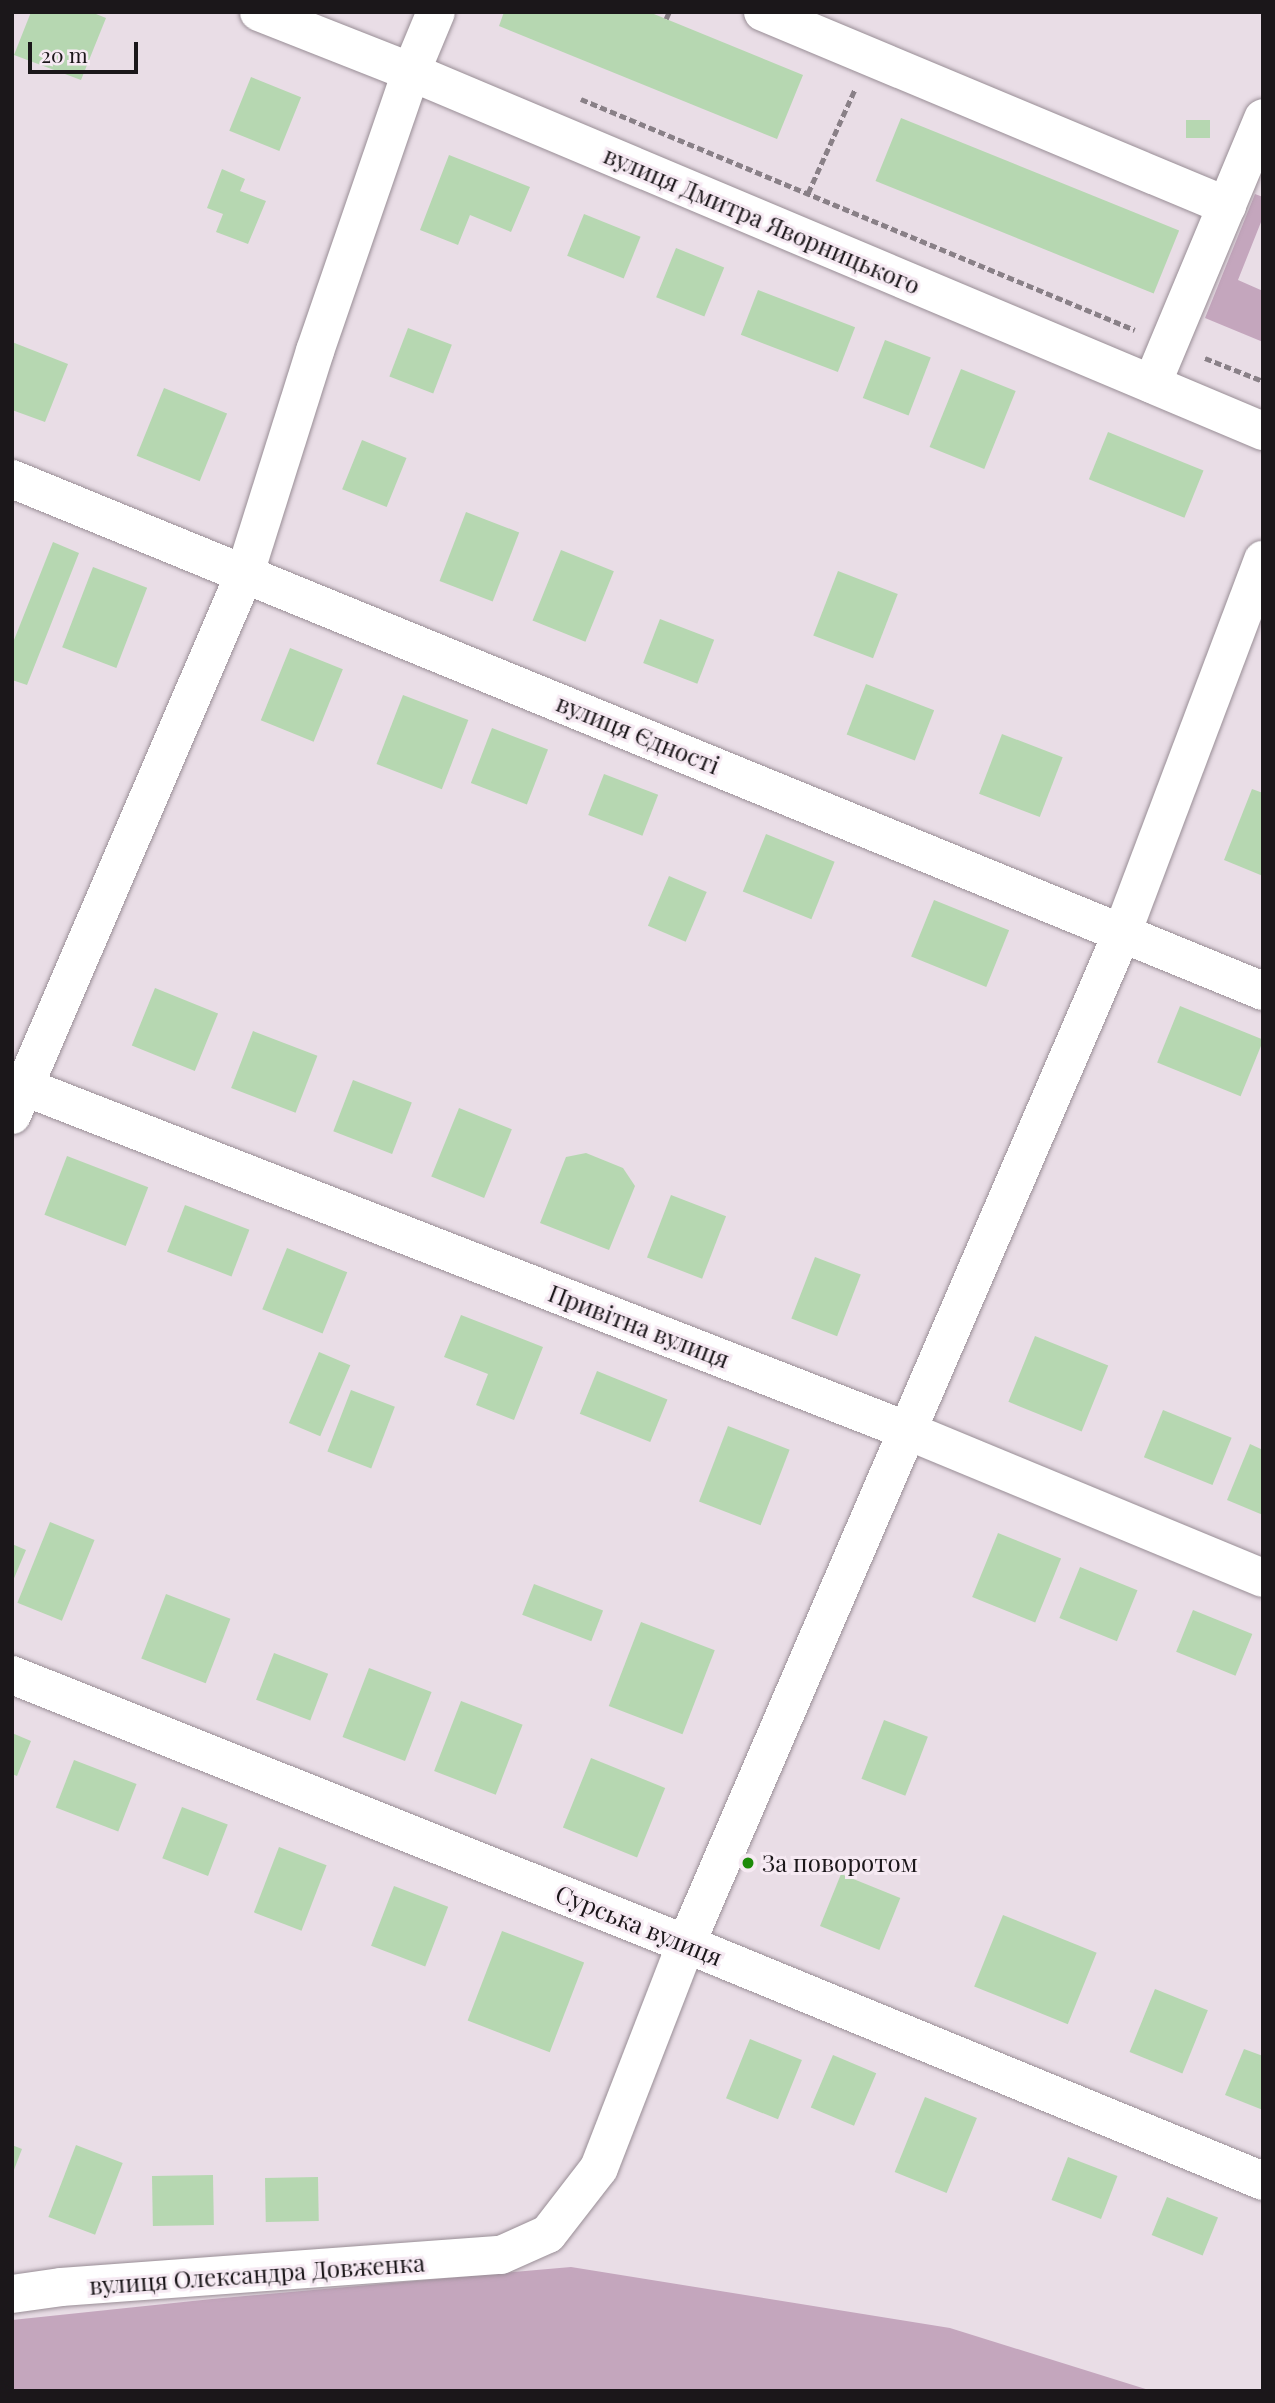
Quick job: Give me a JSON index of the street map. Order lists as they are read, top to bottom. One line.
{"streets":{"street":["вулиця Дмитра Яворницького","вулиця Єдності","Привітна вулиця","Сурська вулиця","вулиця Олександра Довженка"]},"crossings":[["вулиця Єдності","вулиця Олександра Довженка"],["Привітна вулиця","вулиця Олександра Довженка"],["Сурська вулиця","вулиця Олександра Довженка"]],"places":["За поворотом"],"scale_bar":"20 m"}
